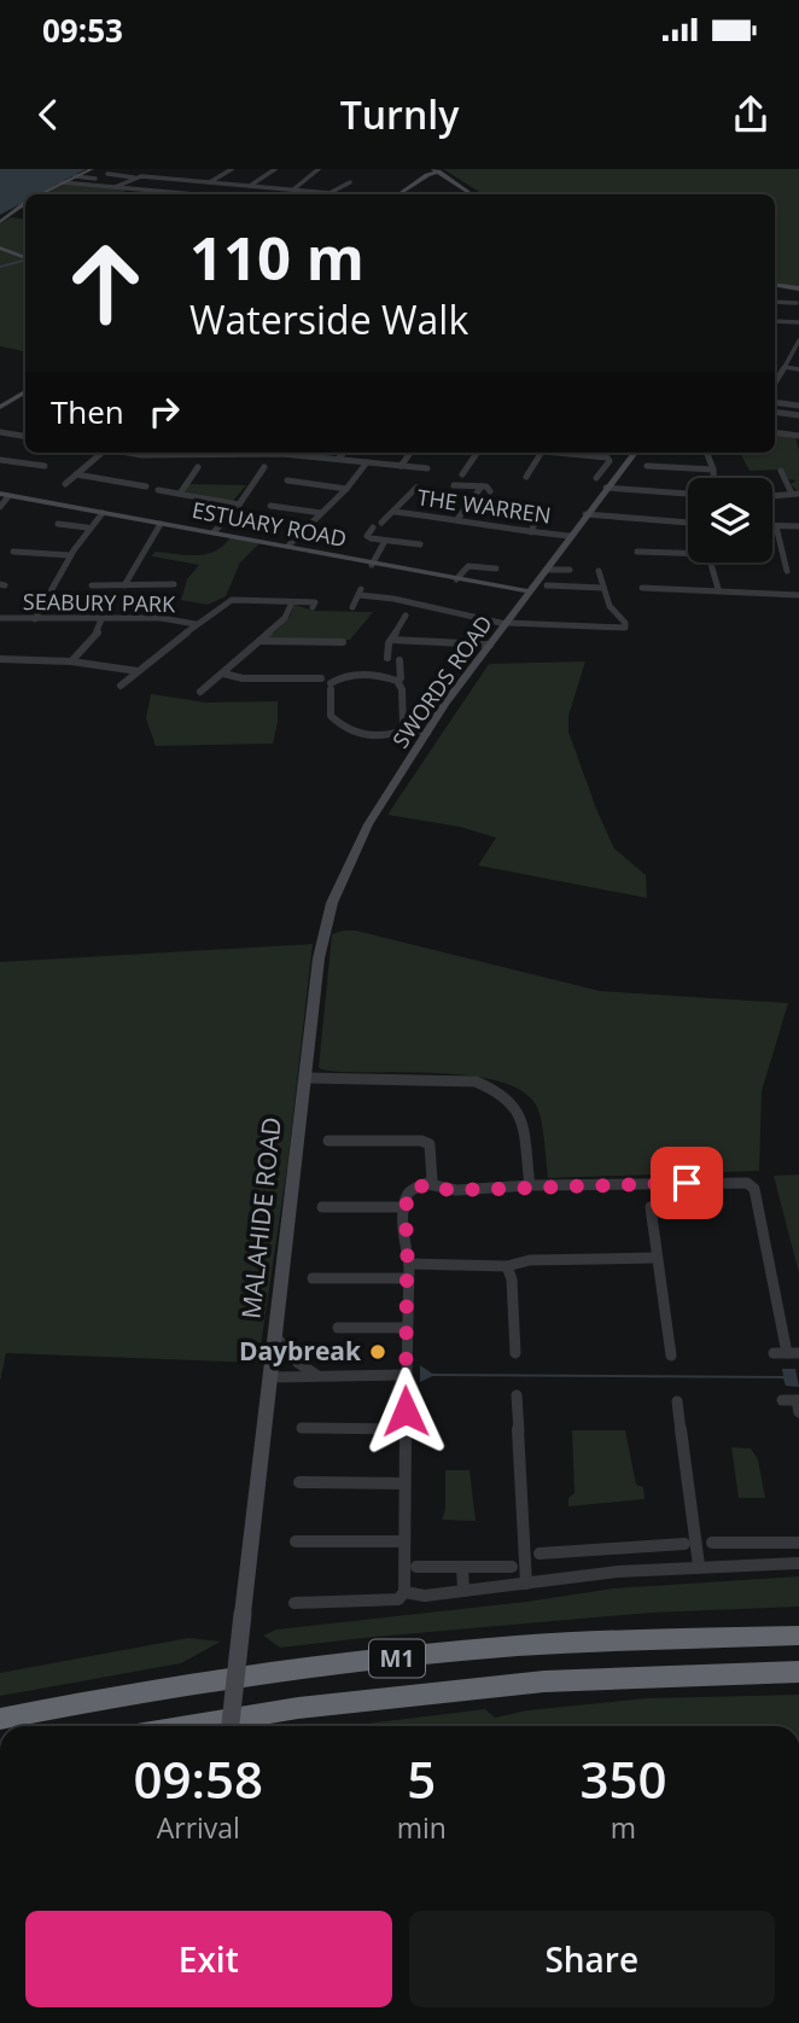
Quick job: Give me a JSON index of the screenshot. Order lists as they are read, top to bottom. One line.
{"streets":{"highway":["M1"],"main road":["ESTUARY ROAD","SWORDS ROAD","MALAHIDE ROAD"],"street":["THE WARREN","SEABURY PARK"]},"crossings":[["THE WARREN","SWORDS ROAD"],["ESTUARY ROAD","SWORDS ROAD"],["SWORDS ROAD","MALAHIDE ROAD"]],"places":["Daybreak"],"page":{"status":"09:53","header":"Turnly","turn":["110 m","Waterside Walk"],"then":"Then","eta":["09:58","Arrival","5","min","350","m"],"buttons":["Exit","Share"]}}
